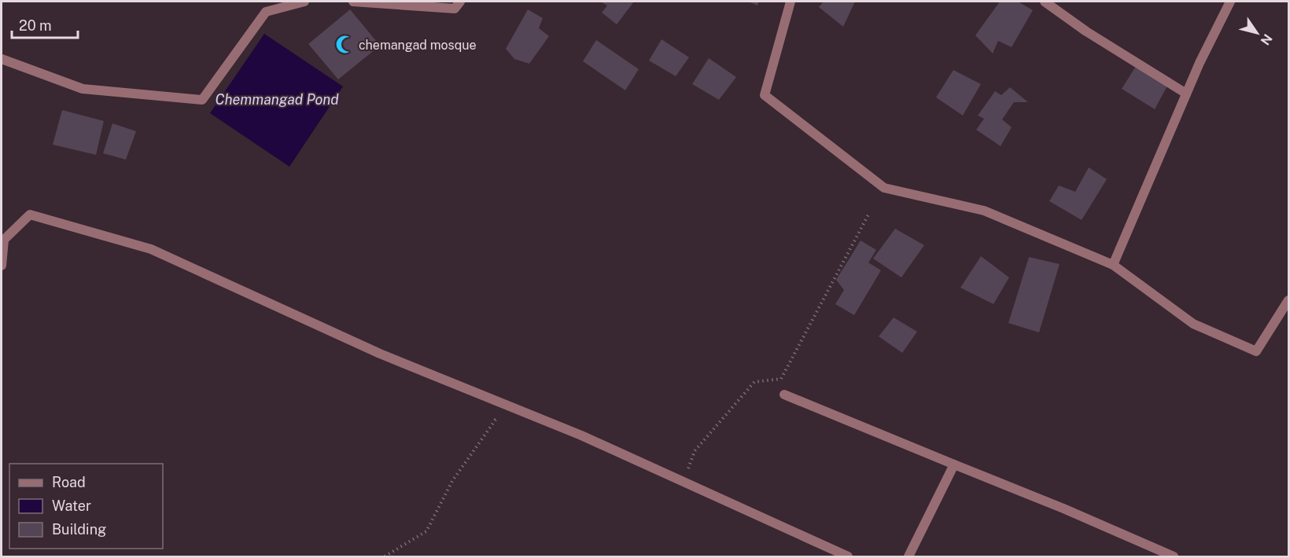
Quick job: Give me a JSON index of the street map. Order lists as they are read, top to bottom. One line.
{"water":["Chemmangad Pond"],"places":{"mosque":["chemangad mosque"]},"legend":["Road","Water","Building"],"scale_bar":"20 m","north":"bottom right"}
